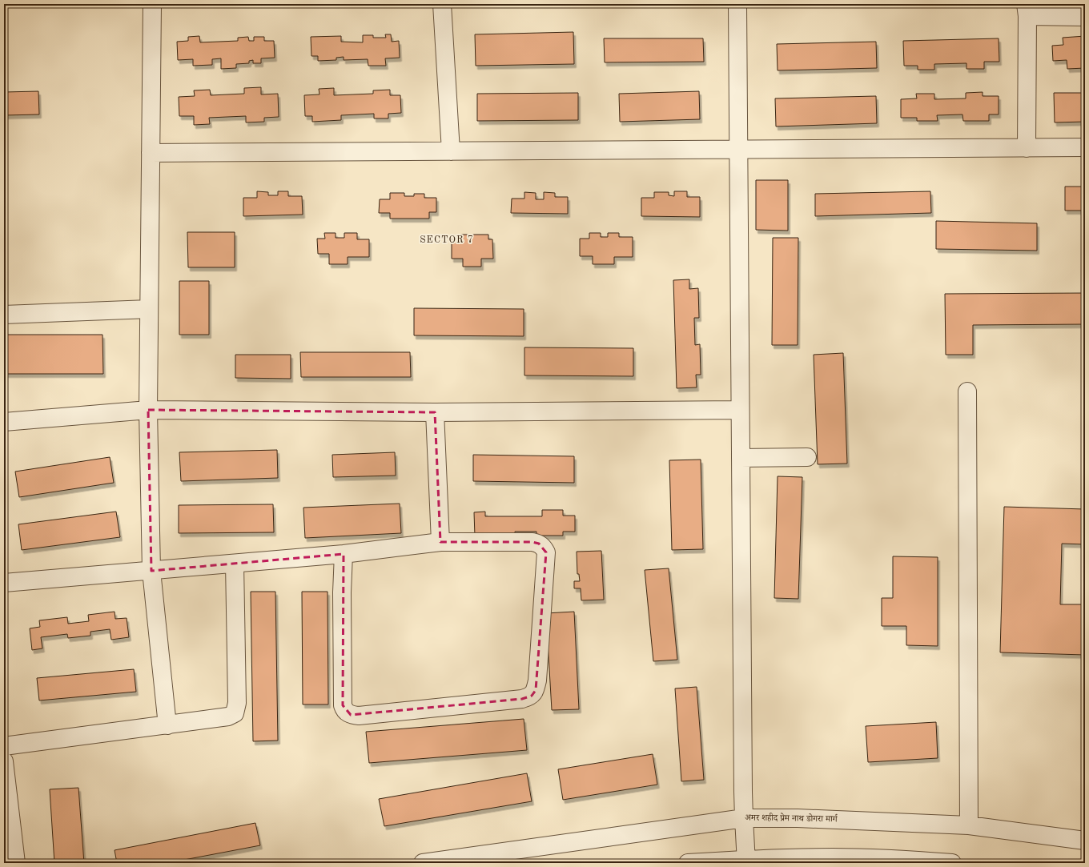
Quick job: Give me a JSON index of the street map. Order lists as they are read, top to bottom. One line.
{"streets":{"street":["अमर शहीद प्रेम नाथ डोगरा मार्ग"]},"districts":["SECTOR 7"]}
